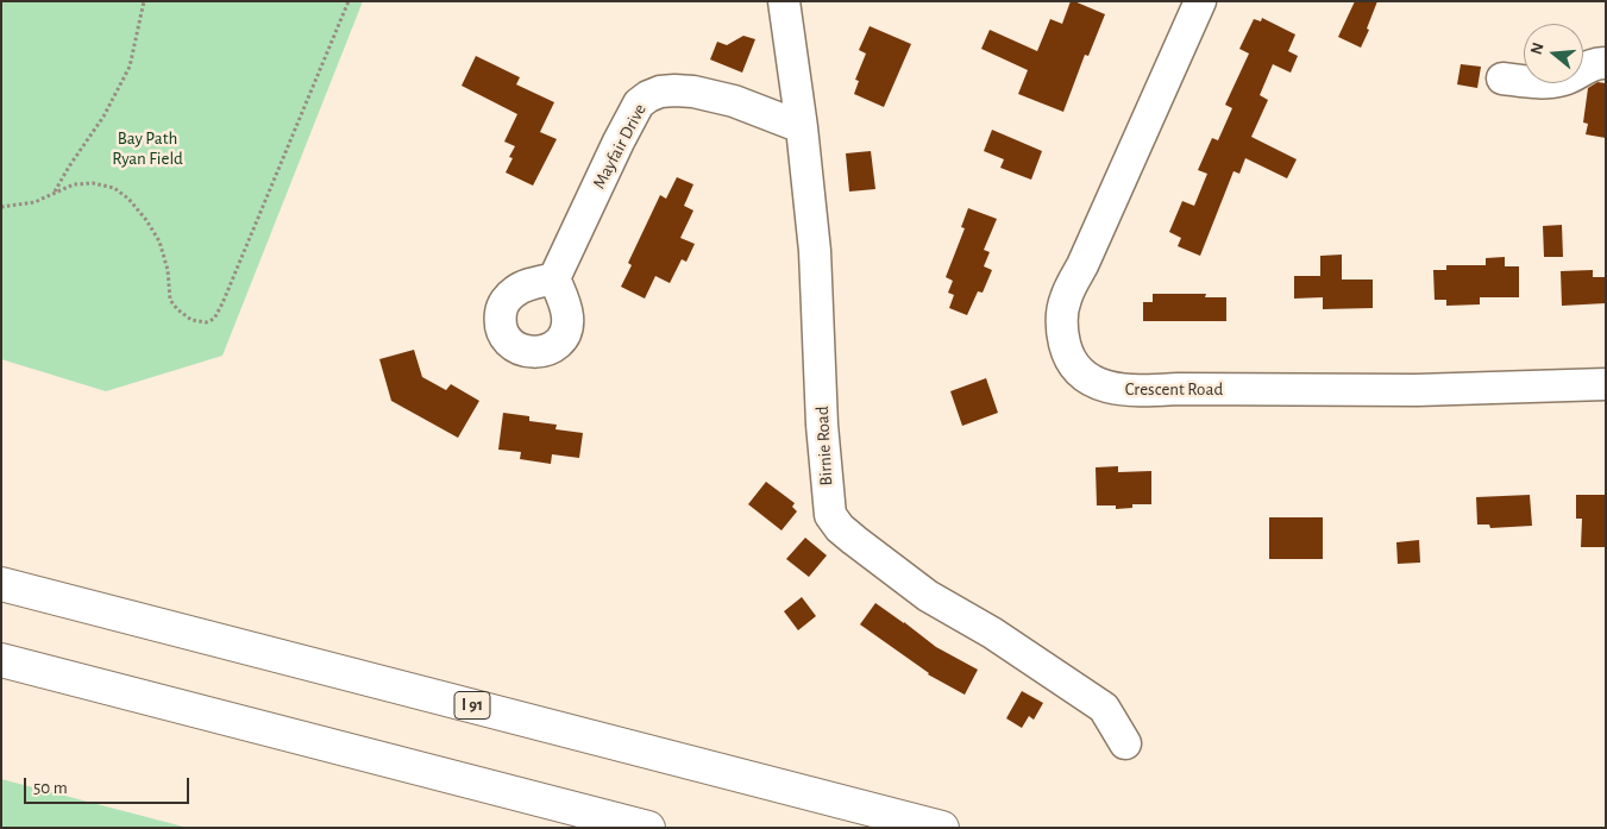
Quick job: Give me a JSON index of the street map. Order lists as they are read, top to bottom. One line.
{"streets":{"highway":["I 91"],"street":["Mayfair Drive","Crescent Road","Birnie Road"]},"crossings":[["Mayfair Drive","Birnie Road"]],"parks":["Bay Path Ryan Field"],"scale_bar":"50 m","north":"left"}
